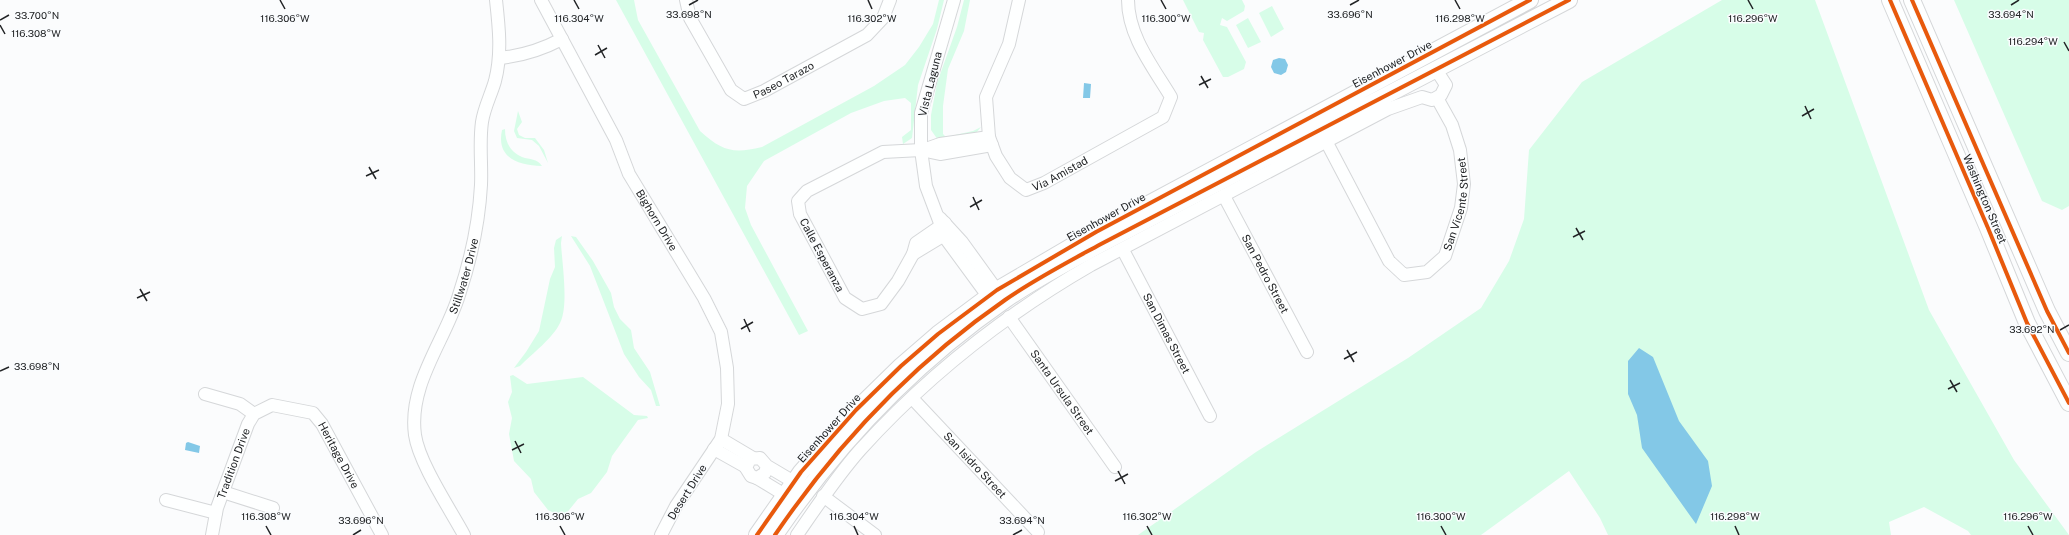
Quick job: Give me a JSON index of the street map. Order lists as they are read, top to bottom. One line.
{"streets":{"main road":["Eisenhower Drive","Washington Street"],"street":["Paseo Tarazo","Vista Laguna","Via Amistad","San Vicente Street","Bighorn Drive","Calle Esperanza","San Pedro Street","Stillwater Drive","San Dimas Street","Santa Ursula Street","Heritage Drive","Tradition Drive","San Isidro Street","Desert Drive"]},"crossings":[["Eisenhower Drive","Vista Laguna"],["Vista Laguna","Calle Esperanza"],["Via Amistad","Calle Esperanza"],["Bighorn Drive","Desert Drive"],["Heritage Drive","Tradition Drive"]],"coordinates":["33.698°N","33.696°N","33.694°N","33.700°N","116.306°W","116.302°W","116.296°W","116.304°W","116.300°W","116.298°W","116.308°W","116.294°W","33.692°N"]}
